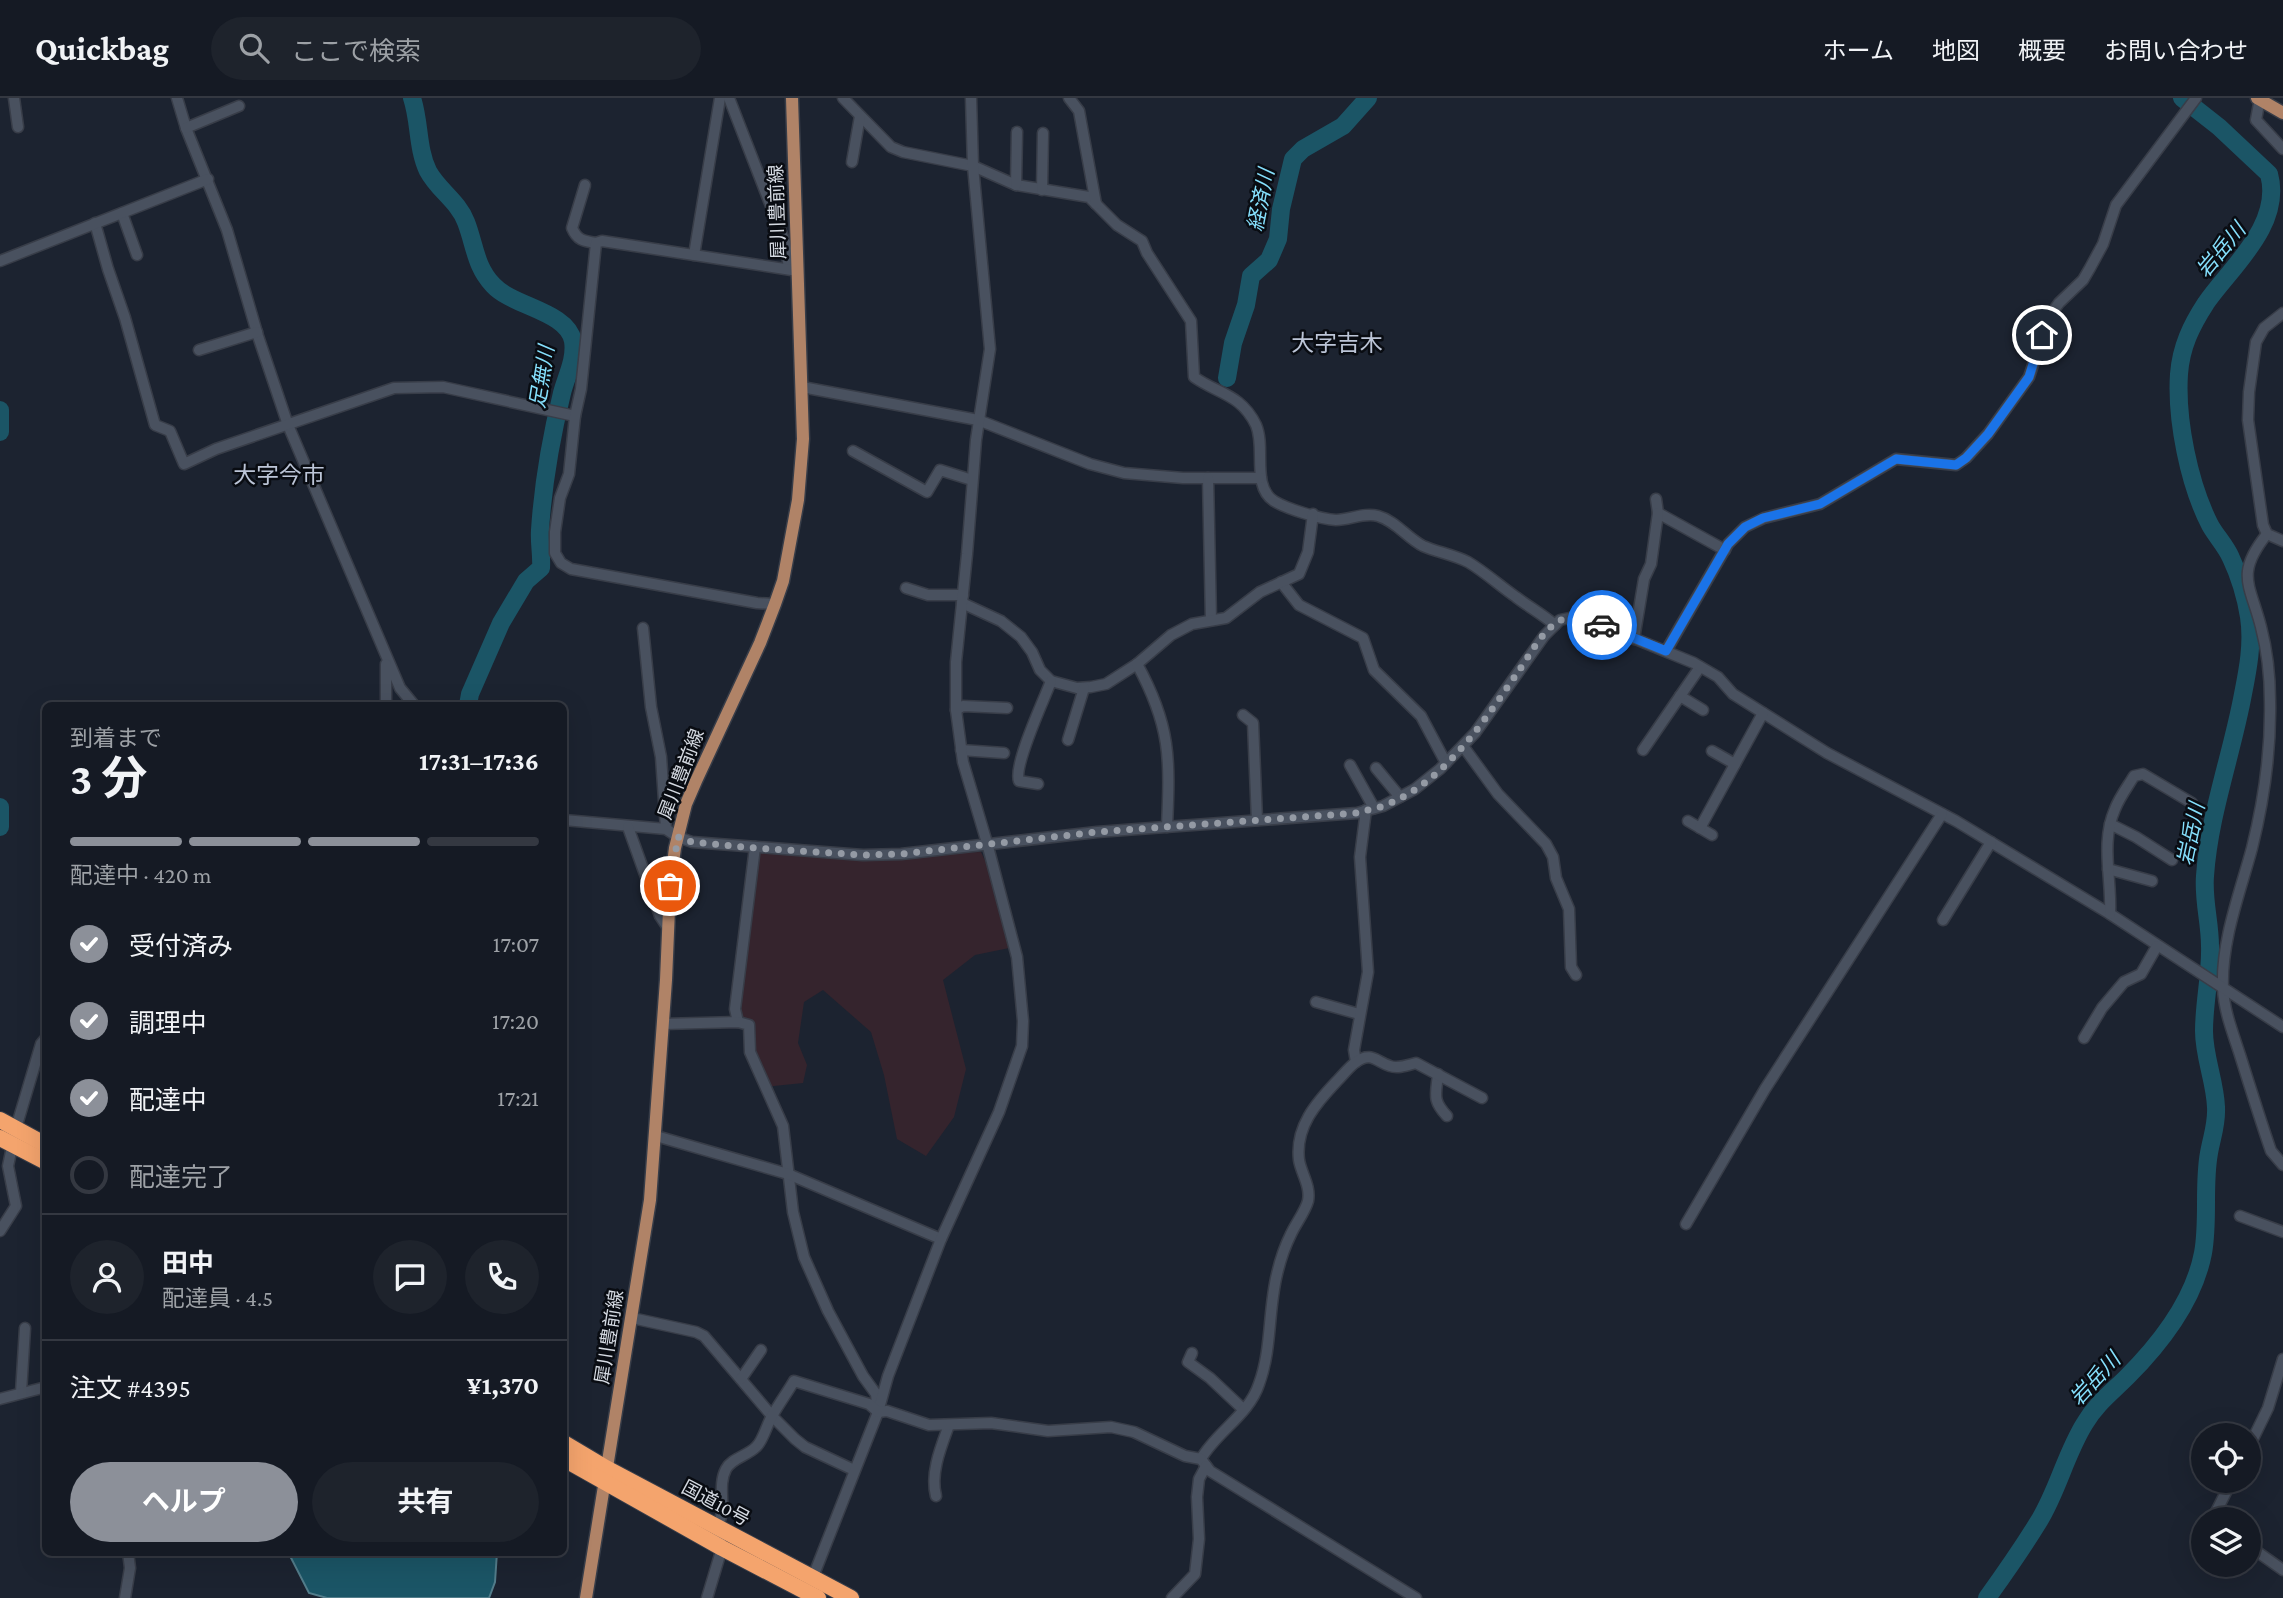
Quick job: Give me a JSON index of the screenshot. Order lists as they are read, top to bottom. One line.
{"streets":{"highway":["国道10号"],"main road":["犀川豊前線"]},"crossings":[["犀川豊前線","国道10号"]],"districts":["大字吉木","大字今市"],"water":["経済川","岩岳川","足無川"],"page":{"header":"Quickbag","search":"ここで検索","nav":["ホーム","地図","概要","お問い合わせ"],"heading":["3 分","到着まで","17:31–17:36"],"panel":["田中","配達員 · 4.5","注文 #4395","¥1,370"],"bar":"配達中 · 420 m","list":[["受付済み","17:07"],["調理中","17:20"],["配達中","17:21"],"配達完了"],"buttons":["ヘルプ","共有"]}}
